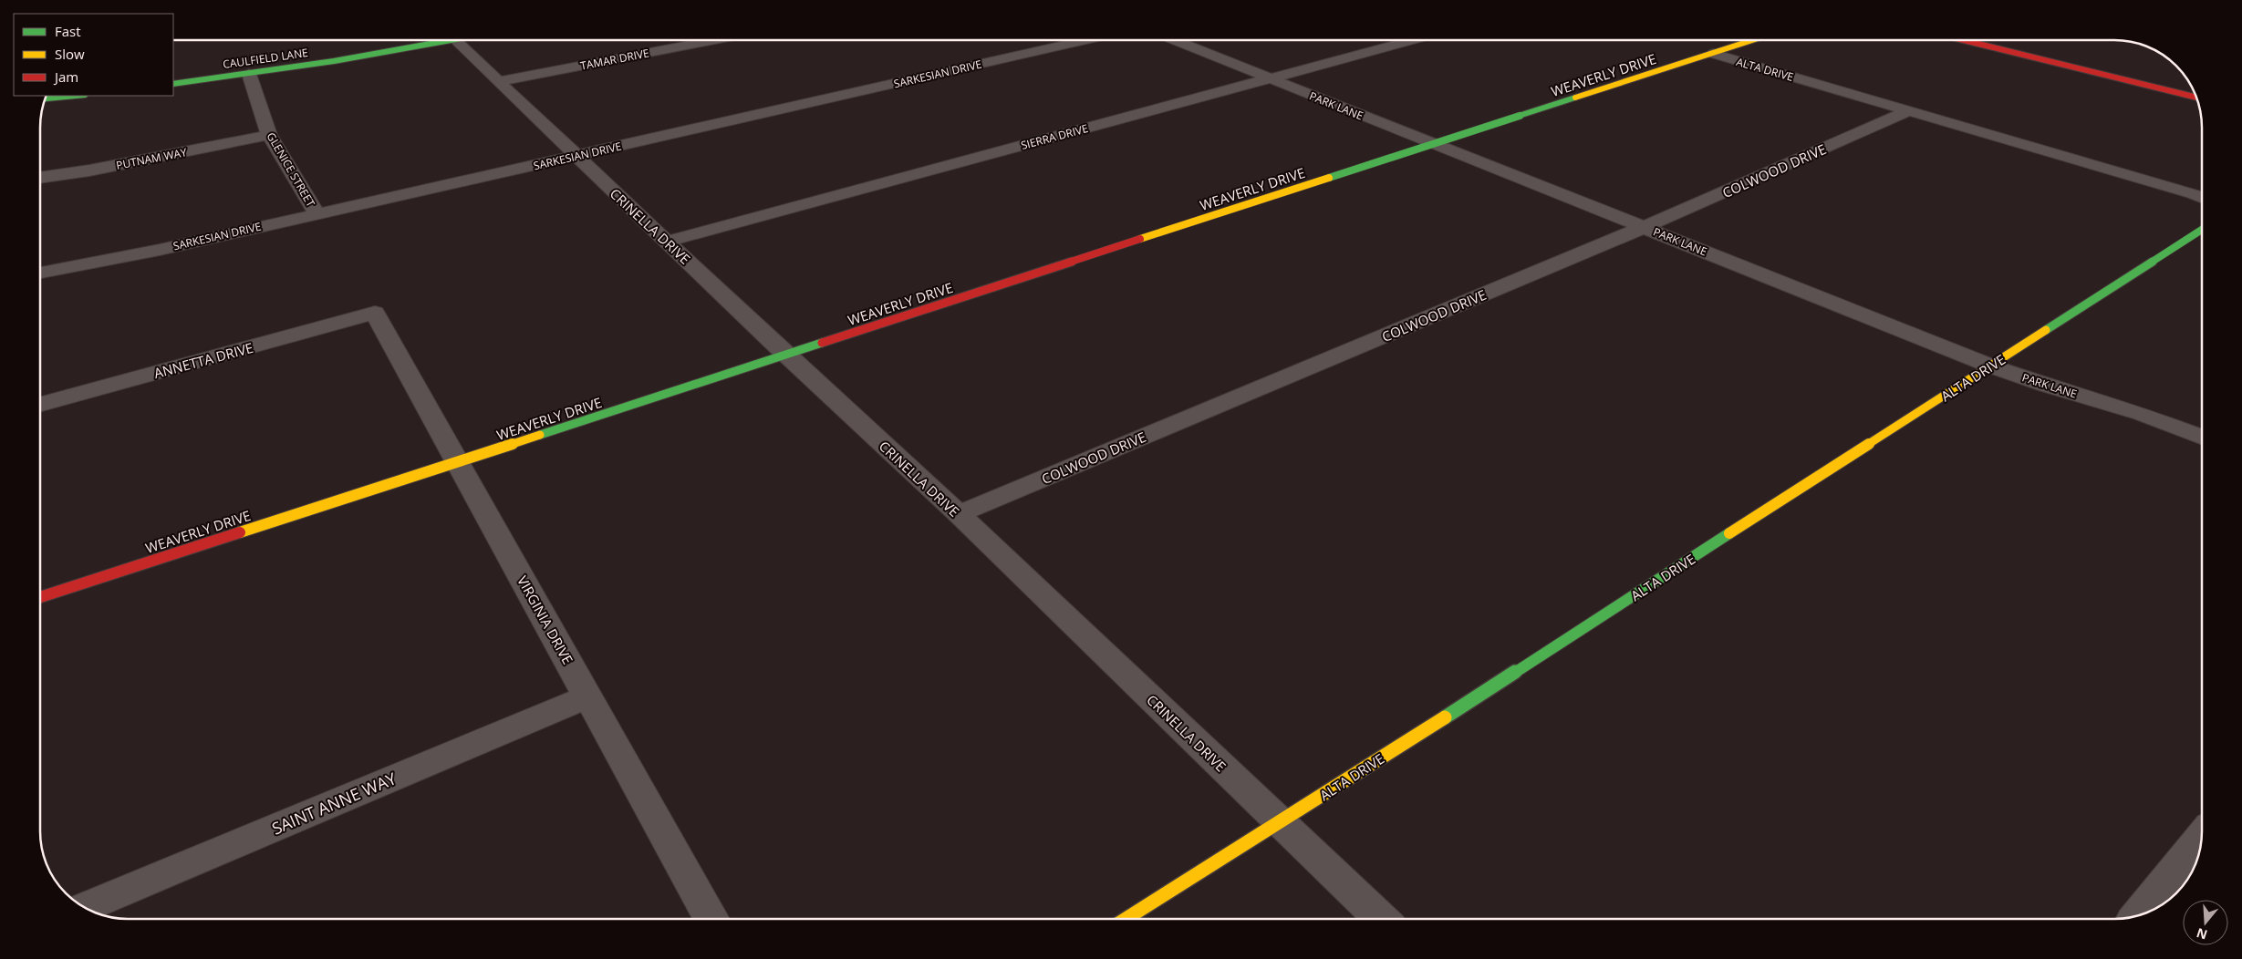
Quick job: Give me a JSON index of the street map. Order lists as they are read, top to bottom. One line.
{"streets":{"street":["CAULFIELD LANE","TAMAR DRIVE","ALTA DRIVE","SARKESIAN DRIVE","WEAVERLY DRIVE","PARK LANE","SIERRA DRIVE","PUTNAM WAY","GLENICE STREET","COLWOOD DRIVE","CRINELLA DRIVE","ANNETTA DRIVE","VIRGINIA DRIVE","SAINT ANNE WAY"]},"crossings":[["CAULFIELD LANE","GLENICE STREET"],["TAMAR DRIVE","CRINELLA DRIVE"],["ALTA DRIVE","WEAVERLY DRIVE"],["ALTA DRIVE","PARK LANE"],["ALTA DRIVE","COLWOOD DRIVE"],["ALTA DRIVE","CRINELLA DRIVE"],["SARKESIAN DRIVE","GLENICE STREET"],["SARKESIAN DRIVE","CRINELLA DRIVE"],["WEAVERLY DRIVE","PARK LANE"],["WEAVERLY DRIVE","CRINELLA DRIVE"],["WEAVERLY DRIVE","VIRGINIA DRIVE"],["PARK LANE","SIERRA DRIVE"],["PARK LANE","COLWOOD DRIVE"],["SIERRA DRIVE","CRINELLA DRIVE"],["PUTNAM WAY","GLENICE STREET"],["COLWOOD DRIVE","CRINELLA DRIVE"],["ANNETTA DRIVE","VIRGINIA DRIVE"],["VIRGINIA DRIVE","SAINT ANNE WAY"]],"legend":["Fast","Slow","Jam"],"north":"bottom"}
